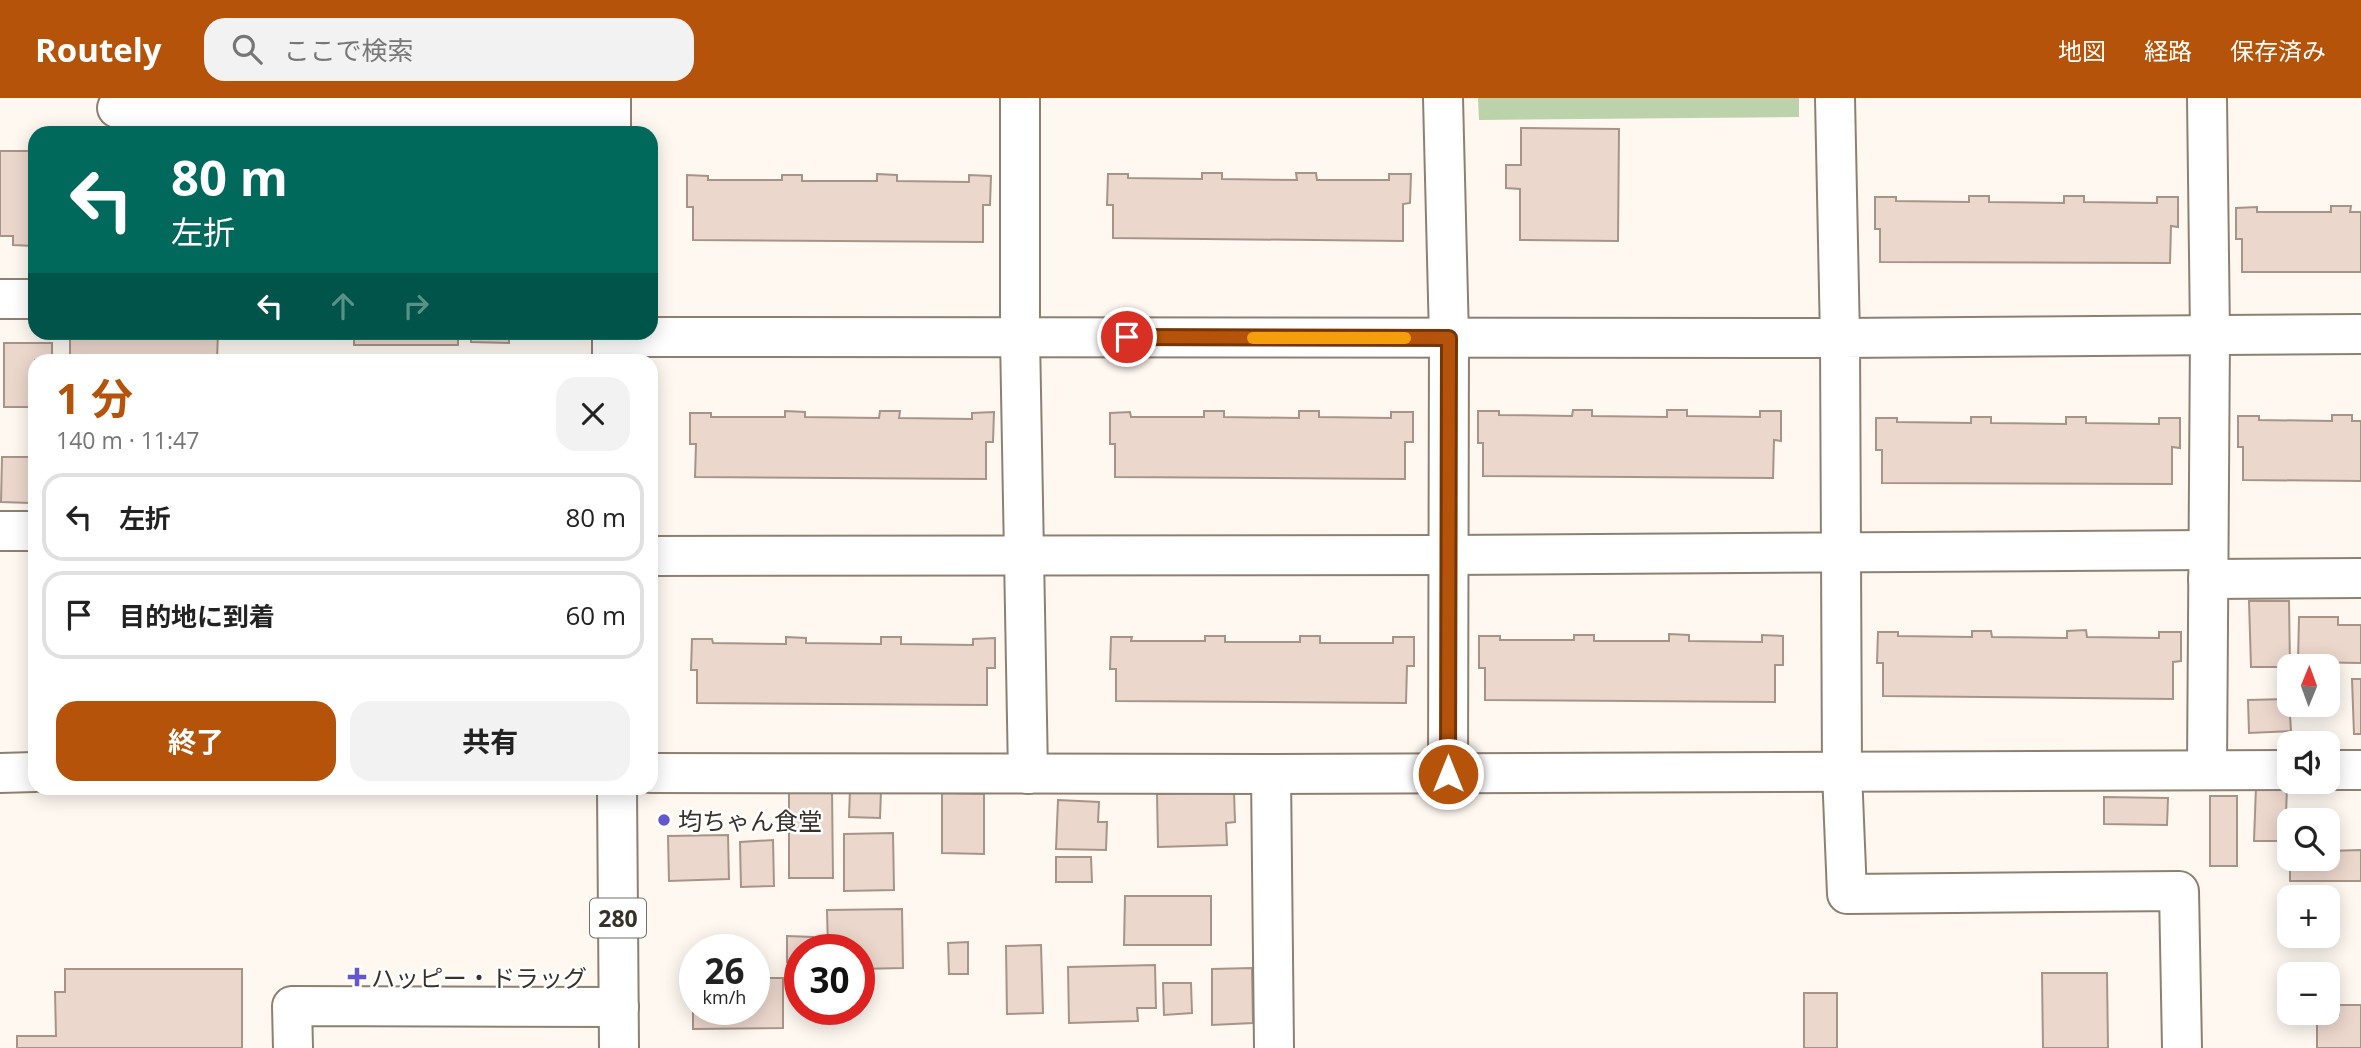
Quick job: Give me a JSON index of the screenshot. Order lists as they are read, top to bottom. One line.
{"streets":{"main road":["280"]},"places":{"other":["均ちゃん食堂"],"health":["ハッピー・ドラッグ"]},"north":"top","page":{"header":"Routely","search":"ここで検索","nav":["地図","経路","保存済み"],"turn":["80 m","左折"],"heading":["1 分","140 m · 11:47"],"list":[{"name":"左折","value":"80 m"},{"name":"目的地に到着","value":"60 m"}],"map_buttons":["+","−"],"buttons":["終了","共有"],"speed":"26 km/h","limit":"30"}}
